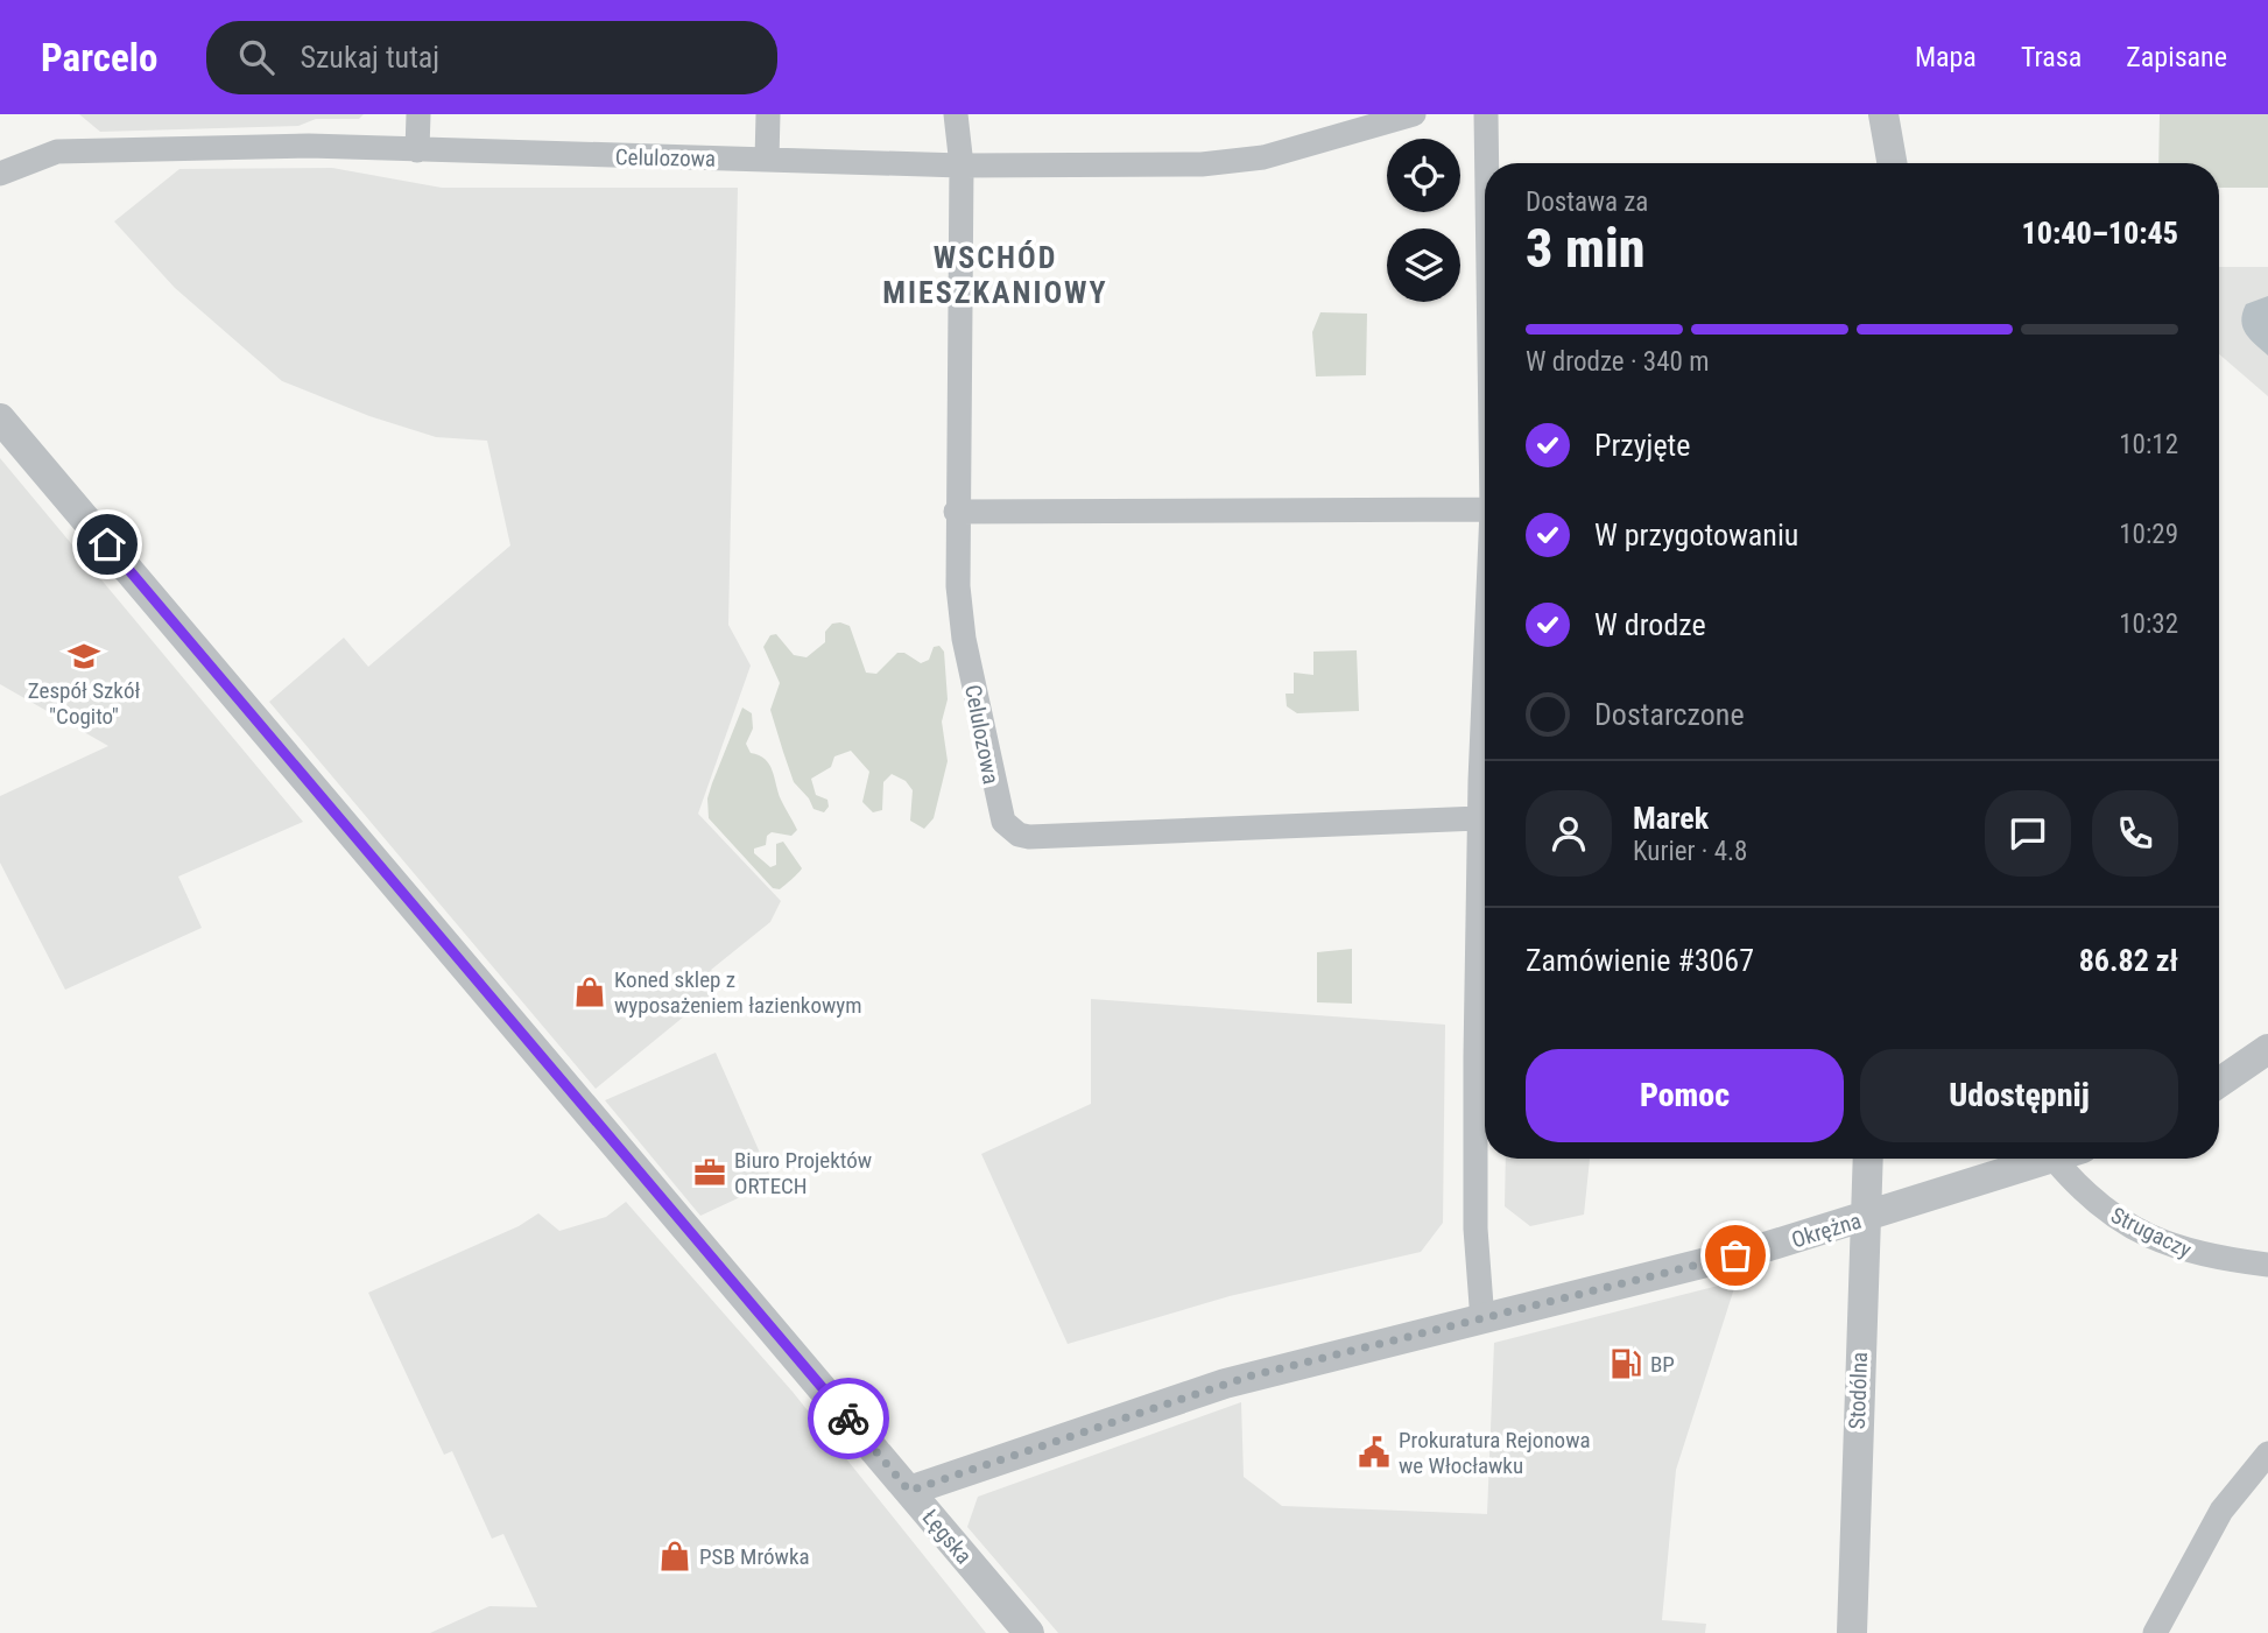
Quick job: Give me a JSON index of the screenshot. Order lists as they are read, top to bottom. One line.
{"streets":{"street":["Celulozowa","Okrężna","Strugaczy","Stodólna","Łęgska"]},"crossings":[["Okrężna","Strugaczy"],["Okrężna","Stodólna"],["Okrężna","Łęgska"]],"districts":["WSCHÓD MIESZKANIOWY"],"places":{"school or university":["Zespół Szkół \"Cogito\""],"shop":["Koned sklep z wyposażeniem łazienkowym","PSB Mrówka"],"office":["Biuro Projektów ORTECH"],"fuel station":["BP"],"public building":["Prokuratura Rejonowa we Włocławku"]},"page":{"header":"Parcelo","search":"Szukaj tutaj","nav":["Mapa","Trasa","Zapisane"],"heading":["3 min","Dostawa za","10:40–10:45"],"panel":["Marek","Kurier · 4.8","Zamówienie #3067","86.82 zł"],"bar":"W drodze · 340 m","list":[["Przyjęte","10:12"],["W przygotowaniu","10:29"],["W drodze","10:32"],"Dostarczone"],"buttons":["Pomoc","Udostępnij"]}}
